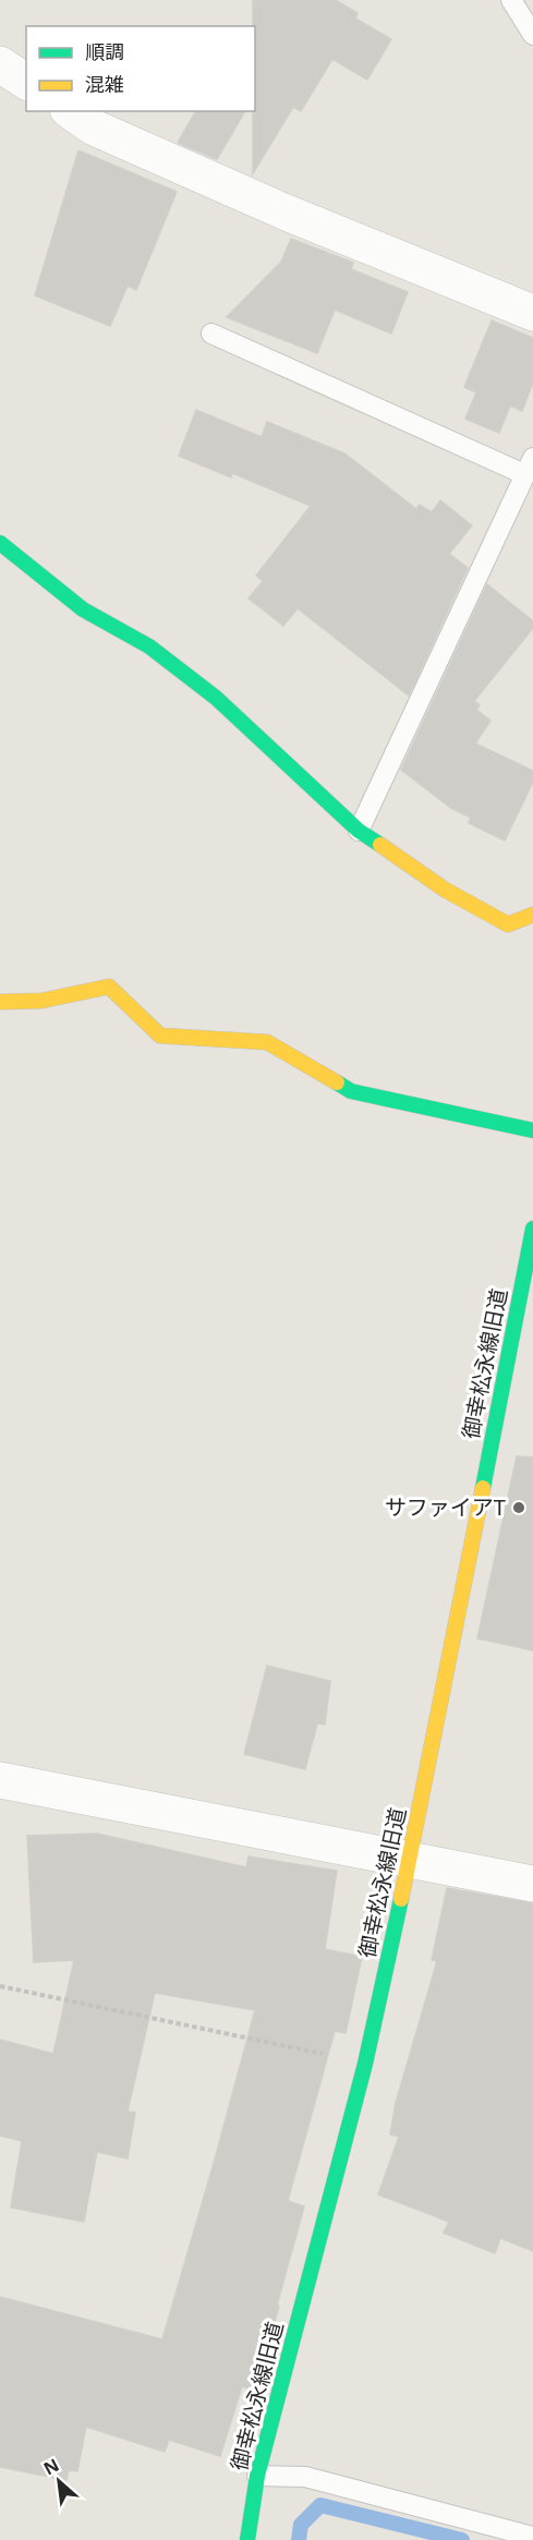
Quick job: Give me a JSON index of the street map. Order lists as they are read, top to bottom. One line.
{"streets":{"street":["御幸松永線旧道"]},"places":["サファイアT"],"legend":["順調","混雑"],"north":"top left"}
